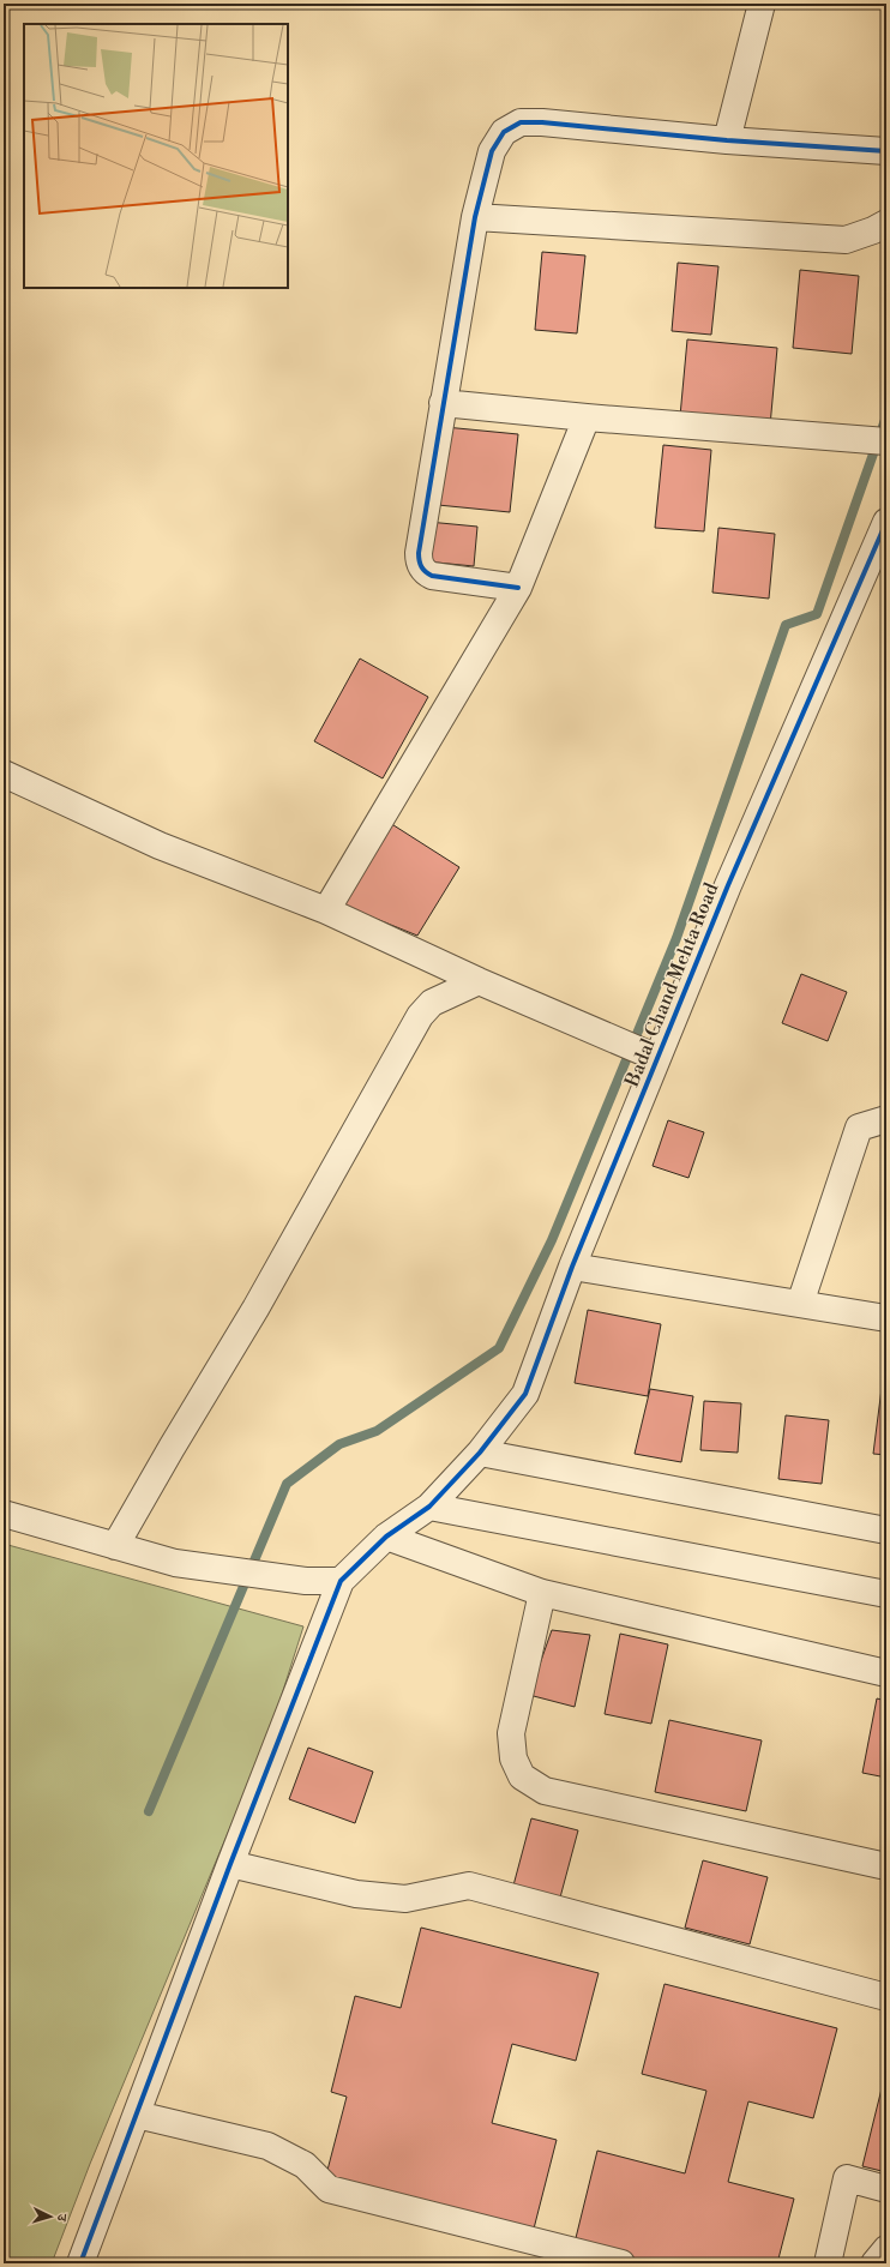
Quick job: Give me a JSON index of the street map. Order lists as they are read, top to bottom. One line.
{"streets":{"street":["Badal Chand Mehta Road"]},"north":"right"}
